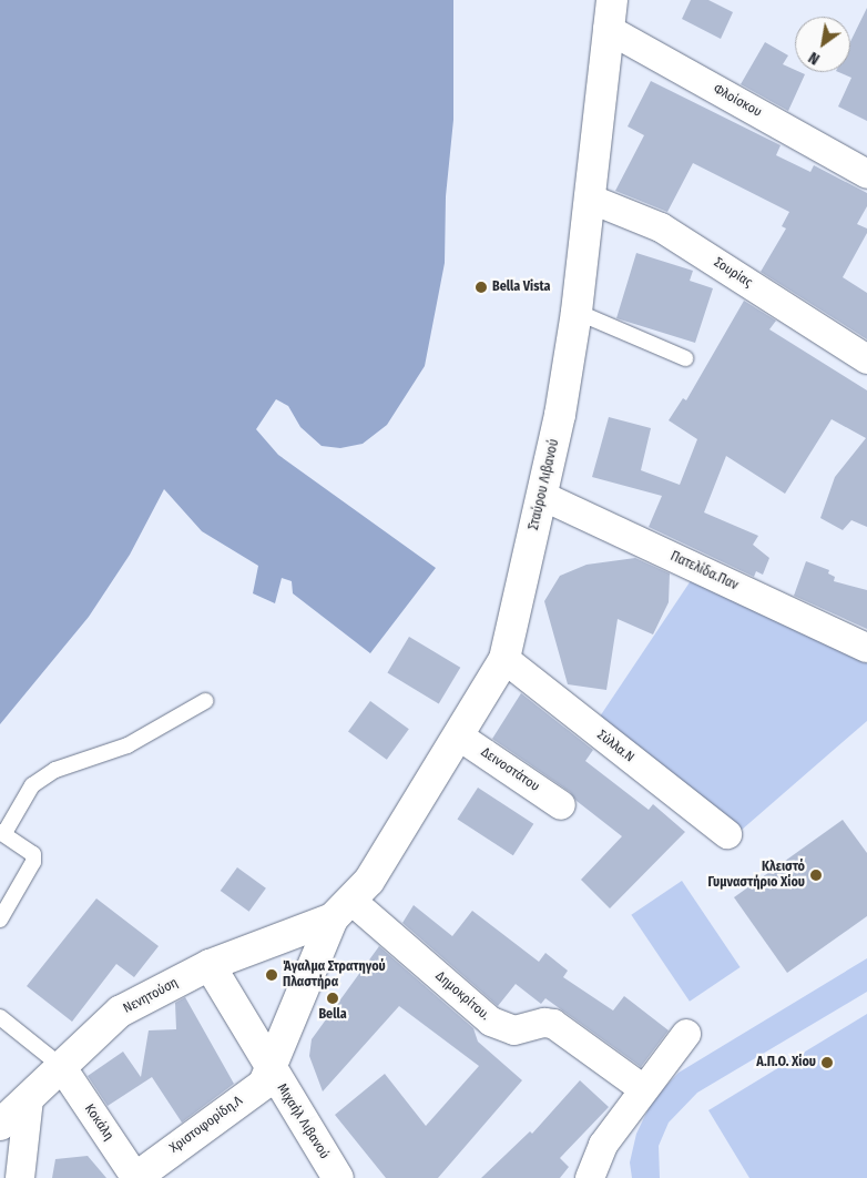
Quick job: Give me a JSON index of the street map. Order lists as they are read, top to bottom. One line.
{"streets":{"main road":["Σταύρου Λιβανού","Νενητούση","Μιχαήλ Λιβανού","Χριστοφορίδη.Λ"],"street":["Φλοίσκου","Σουρίας","Πατελίδα.Παν","Σύλλα.Ν","Δεινοστάτου","Δημοκρίτου.","Κοκάλη"]},"crossings":[["Φλοίσκου","Σταύρου Λιβανού"],["Σουρίας","Σταύρου Λιβανού"],["Σταύρου Λιβανού","Πατελίδα.Παν"],["Σταύρου Λιβανού","Σύλλα.Ν"],["Σταύρου Λιβανού","Δεινοστάτου"],["Σταύρου Λιβανού","Νενητούση"],["Σταύρου Λιβανού","Δημοκρίτου."],["Σταύρου Λιβανού","Χριστοφορίδη.Λ"],["Νενητούση","Δημοκρίτου."],["Νενητούση","Μιχαήλ Λιβανού"],["Νενητούση","Κοκάλη"],["Νενητούση","Χριστοφορίδη.Λ"],["Δημοκρίτου.","Χριστοφορίδη.Λ"],["Μιχαήλ Λιβανού","Χριστοφορίδη.Λ"],["Κοκάλη","Χριστοφορίδη.Λ"]],"places":["Bella Vista","Κλειστό Γυμναστήριο Χίου","Άγαλμα Στρατηγού Πλαστήρα","Bella","Α.Π.Ο. Χίου"],"north":"bottom left"}
